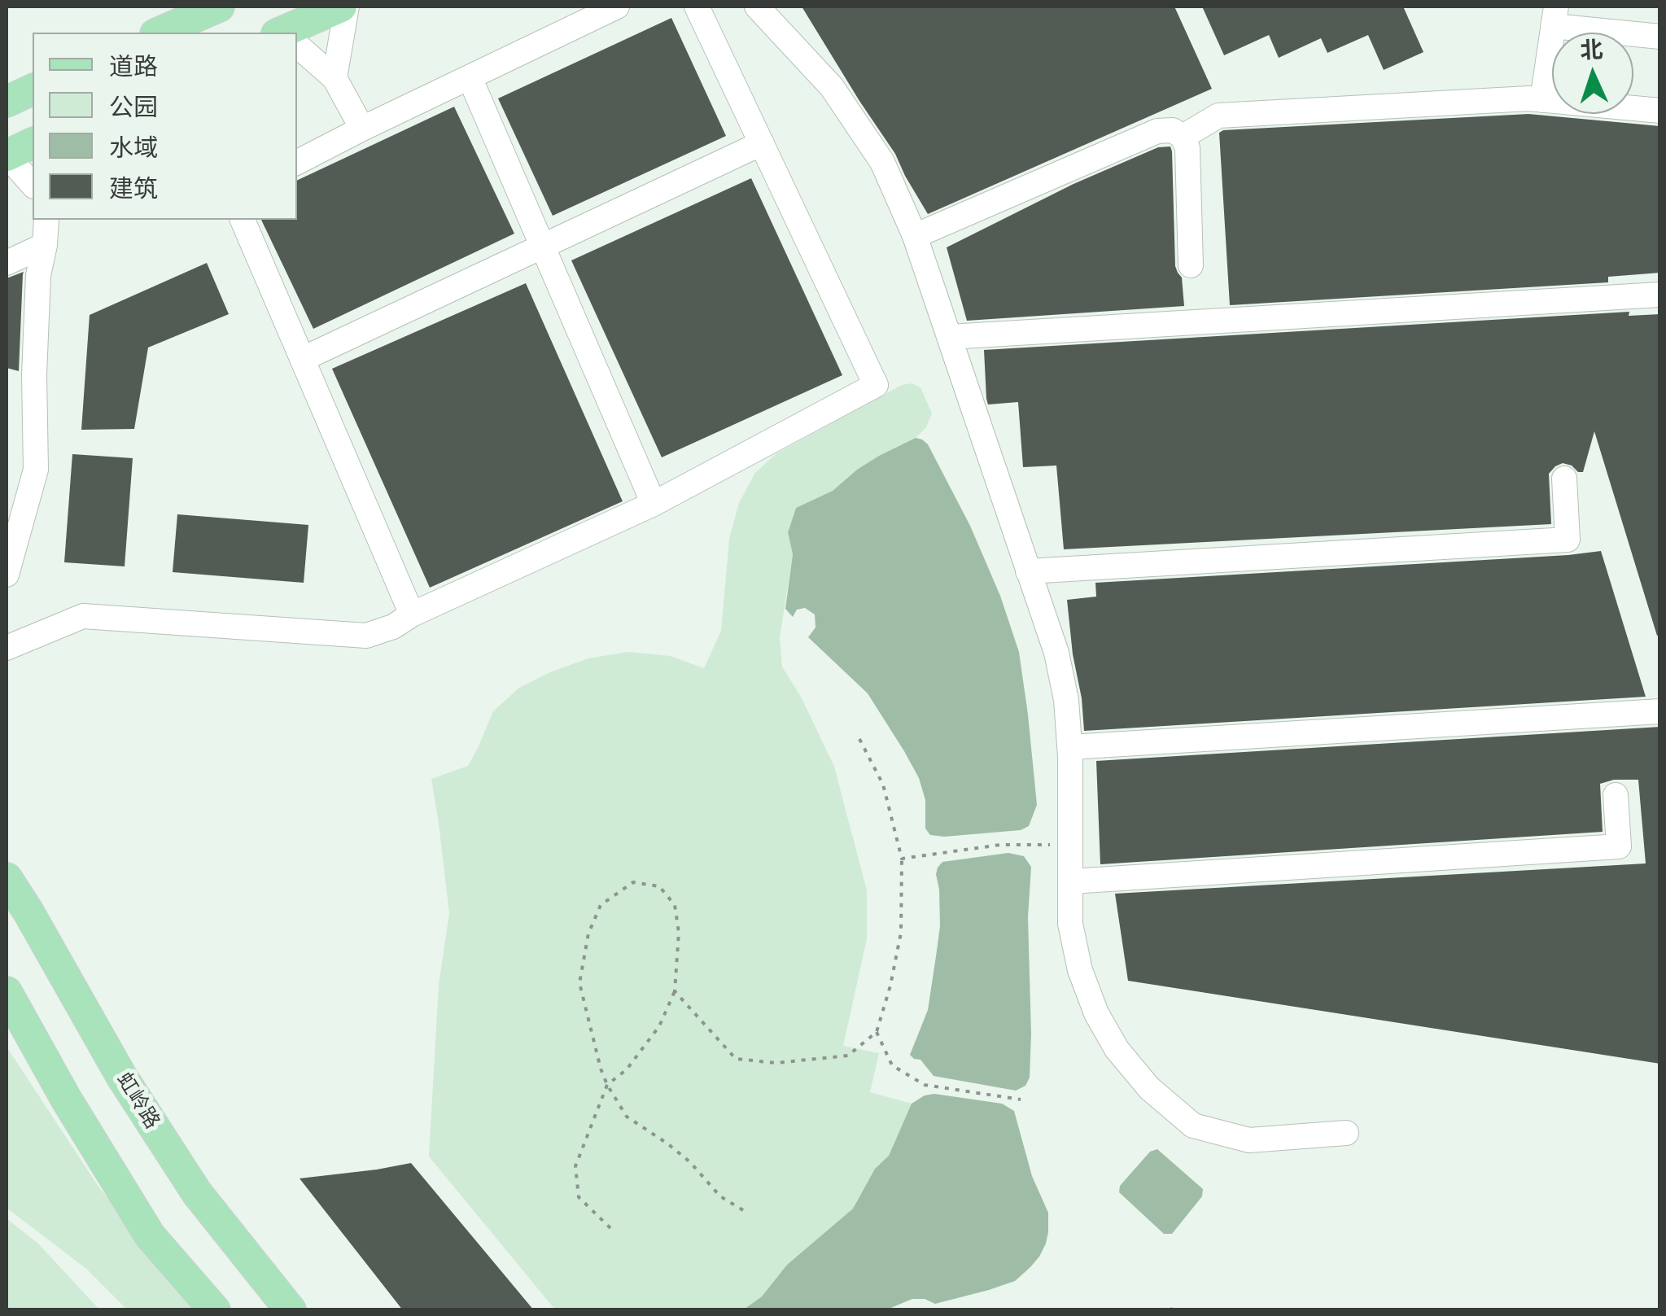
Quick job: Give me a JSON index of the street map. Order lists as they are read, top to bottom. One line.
{"streets":{"main road":["虹岭路"]},"legend":["道路","公园","水域","建筑"],"north":"top"}
